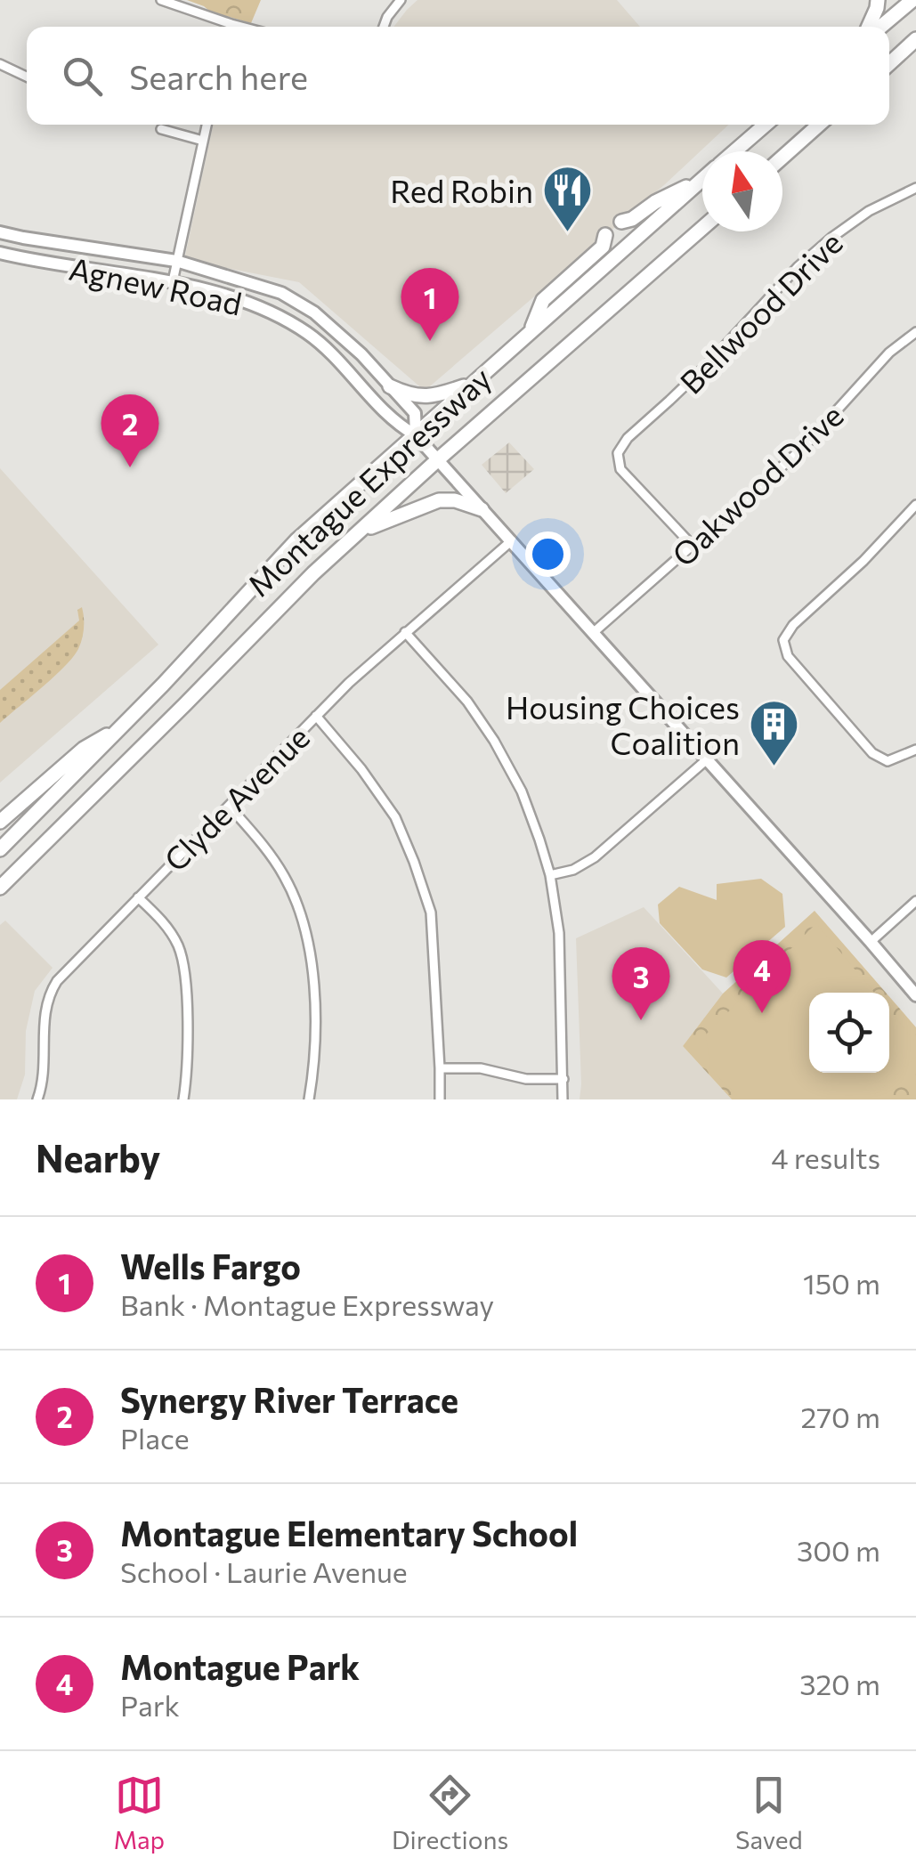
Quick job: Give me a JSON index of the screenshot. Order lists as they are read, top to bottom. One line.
{"streets":{"highway":["Montague Expressway"],"main road":["Agnew Road"],"street":["Bellwood Drive","Oakwood Drive","Clyde Avenue"]},"crossings":[["Agnew Road","Montague Expressway"],["Bellwood Drive","Oakwood Drive"]],"places":{"restaurant":["Red Robin"],"building":["Housing Choices Coalition"]},"north":"top","page":{"search":"Search here","pins":["1","2","4","3"],"heading":["Nearby","4 results"],"list":[{"mark":"1","name":"Wells Fargo","note":"Bank · Montague Expressway","value":"150 m"},{"mark":"2","name":"Synergy River Terrace","note":"Place","value":"270 m"},{"mark":"3","name":"Montague Elementary School","note":"School · Laurie Avenue","value":"300 m"},{"mark":"4","name":"Montague Park","note":"Park","value":"320 m"}],"nav":["Map","Directions","Saved"]}}
